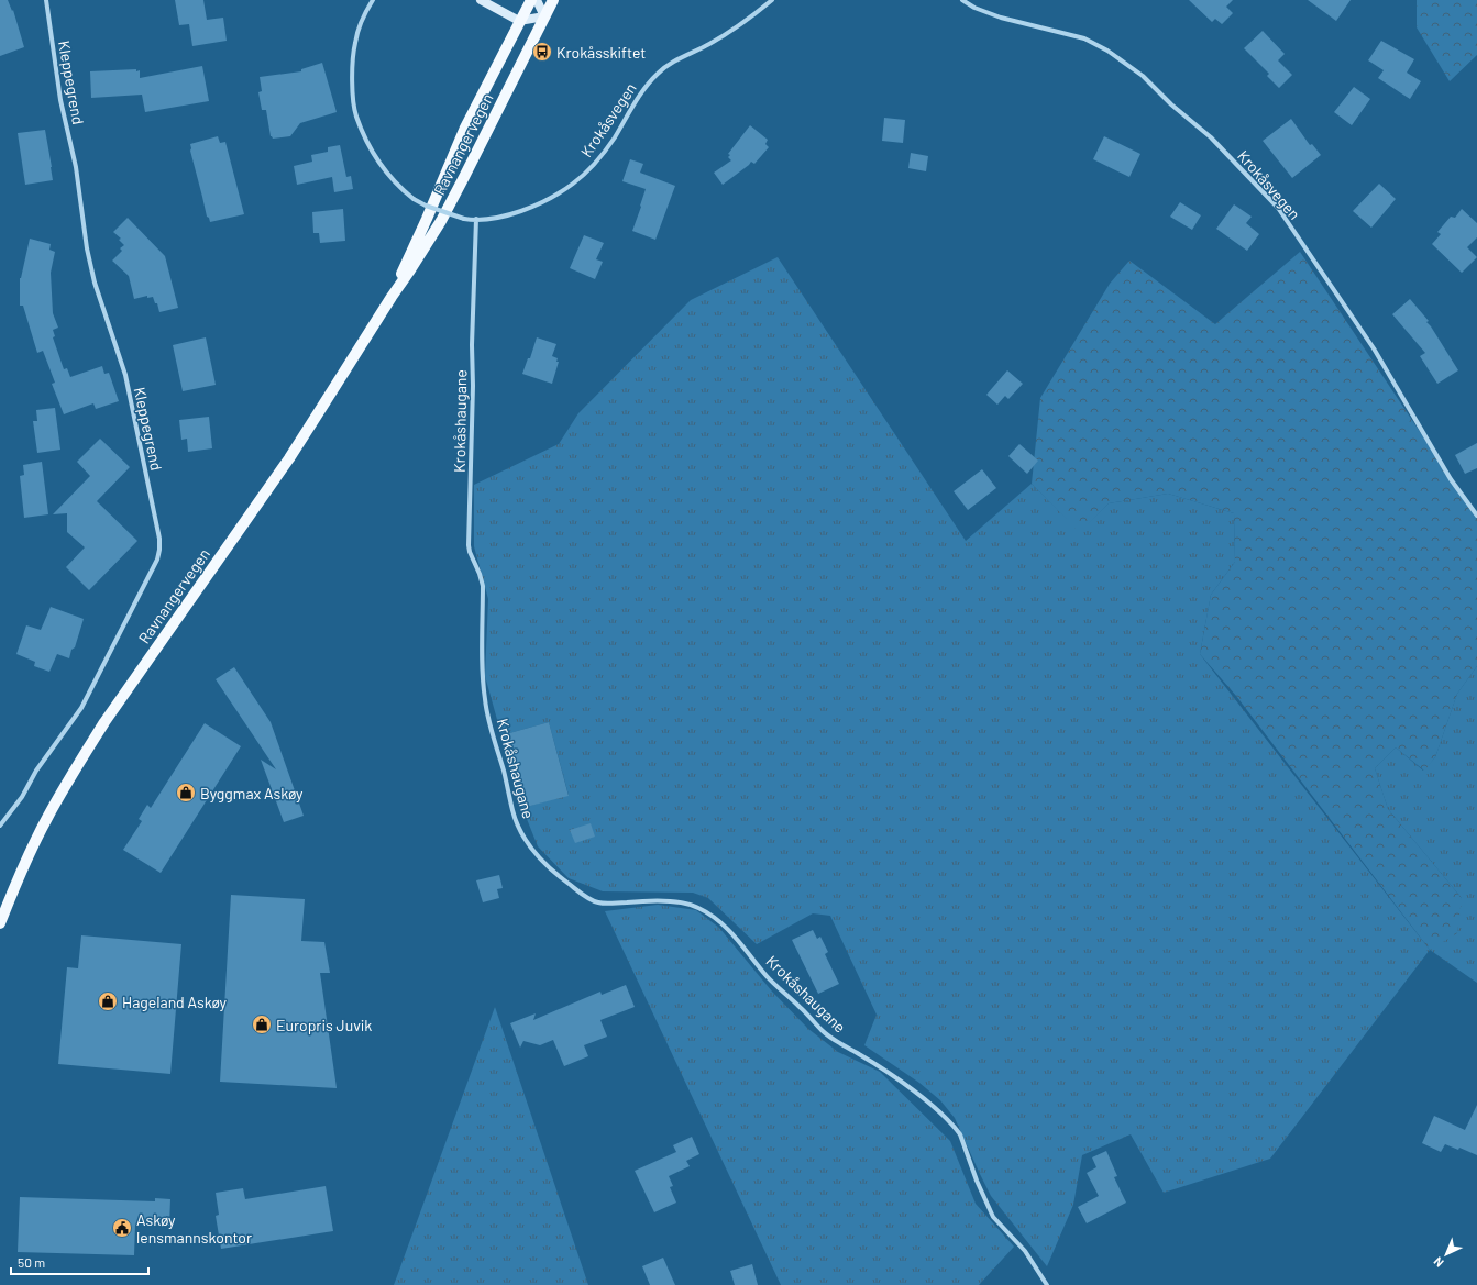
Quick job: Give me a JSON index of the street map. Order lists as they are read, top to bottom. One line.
{"streets":{"main road":["Ravnangervegen"],"street":["Kleppegrend","Krokåsvegen","Krokåshaugane"]},"crossings":[["Krokåsvegen","Krokåshaugane"]],"places":{"bus stop":["Krokåsskiftet"],"shop":["Byggmax Askøy","Hageland Askøy","Europris Juvik"],"public building":["Askøy lensmannskontor"]},"scale_bar":"50 m","north":"bottom left"}
